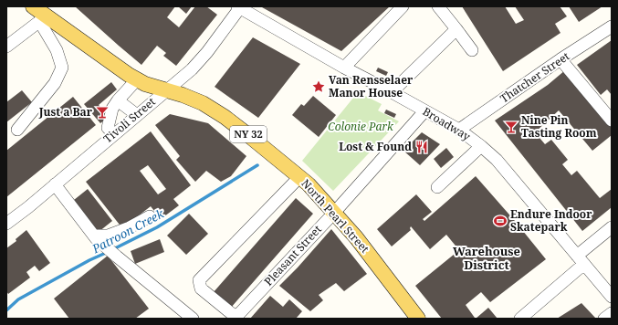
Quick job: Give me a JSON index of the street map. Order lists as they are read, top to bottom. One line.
{"streets":{"main road":["NY 32","North Pearl Street"],"street":["Thatcher Street","Tivoli Street","Broadway","Pleasant Street"]},"crossings":[["Thatcher Street","Broadway"],["Tivoli Street","Broadway"],["Tivoli Street","North Pearl Street"],["Broadway","Pleasant Street"],["North Pearl Street","Pleasant Street"]],"districts":["Warehouse District"],"water":["Patroon Creek"],"parks":["Colonie Park"],"places":{"place":["Van Rensselaer Manor House"],"bar":["Just a Bar","Nine Pin Tasting Room"],"restaurant":["Lost & Found"],"sports":["Endure Indoor Skatepark"]}}
